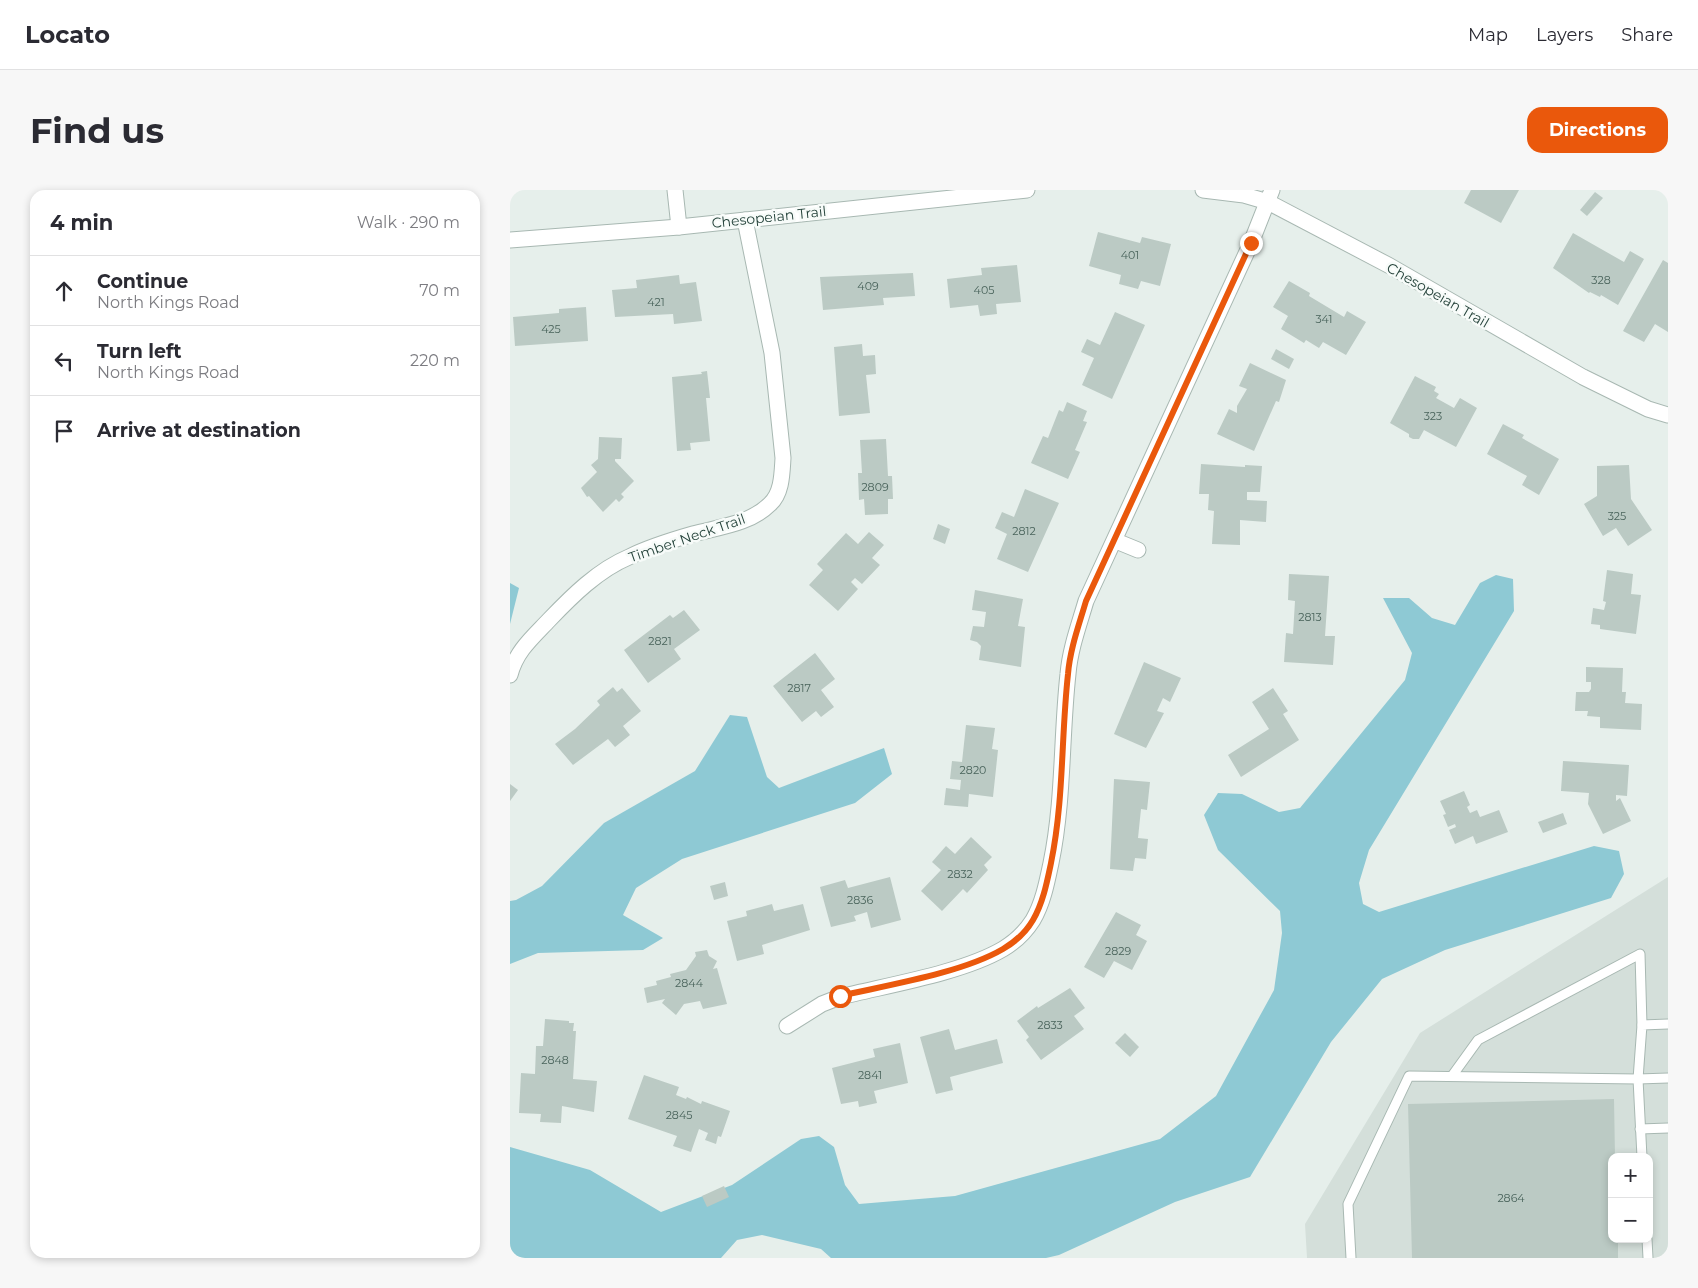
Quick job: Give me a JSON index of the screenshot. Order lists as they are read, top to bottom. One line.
{"streets":{"street":["Chesopeian Trail","Timber Neck Trail"]},"crossings":[["Chesopeian Trail","Timber Neck Trail"]],"house_numbers":["401","328","409","405","421","341","425","323","2809","325","2812","2813","2821","2817","2820","2832","2836","2829","2844","2833","2848","2841","2845","2864"],"page":{"header":"Locato","nav":["Map","Layers","Share"],"buttons":"Directions","title":"Find us","heading":["4 min","Walk · 290 m"],"list":[["Continue","North Kings Road","70 m"],["Turn left","North Kings Road","220 m"],"Arrive at destination"],"map_buttons":["+","−"]}}
